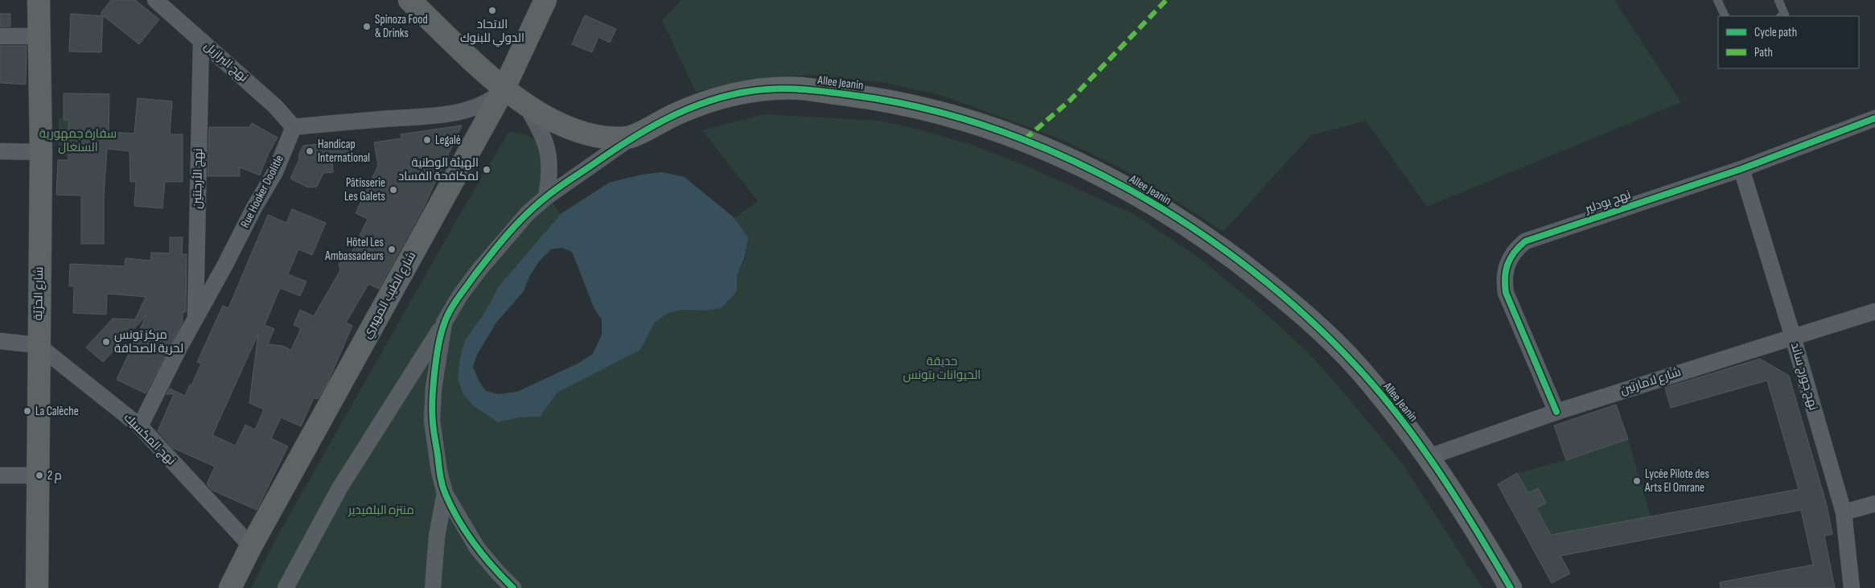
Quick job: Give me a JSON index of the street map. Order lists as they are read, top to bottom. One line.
{"streets":{"main road":["Allee Jeanin","شارع الحرّيّة","شارع الطيب المهيري"],"street":["نهج البرازيل","نهج الأرجنتين","Rue Hooker Doolitle","نهج بودلير","نهج جورج ساند","شارع لامارتين","نهج المكسيك"]},"crossings":[["نهج البرازيل","نهج الأرجنتين"],["نهج البرازيل","Rue Hooker Doolitle"],["Allee Jeanin","شارع لامارتين"],["نهج الأرجنتين","Rue Hooker Doolitle"],["Rue Hooker Doolitle","نهج المكسيك"],["نهج بودلير","نهج جورج ساند"],["نهج بودلير","شارع لامارتين"],["شارع الحرّيّة","نهج المكسيك"],["شارع الطيب المهيري","نهج المكسيك"],["نهج جورج ساند","شارع لامارتين"]],"parks":["سفارة جمهورية السنغال","حديقة الحيوانات بتونس","منتزه البلفيدير"],"places":["الاتحاد الدولي للبنوك","Spinoza Food & Drinks","Legalé","Handicap International","الهيئة الوطنية لمكافحة الفساد","Pâtisserie Les Galets","Hôtel Les Ambassadeurs","مركز تونس لحرية الصحافة","La Calèche","2 م","Lycée Pilote des Arts El Omrane"],"legend":["Cycle path","Path"]}
